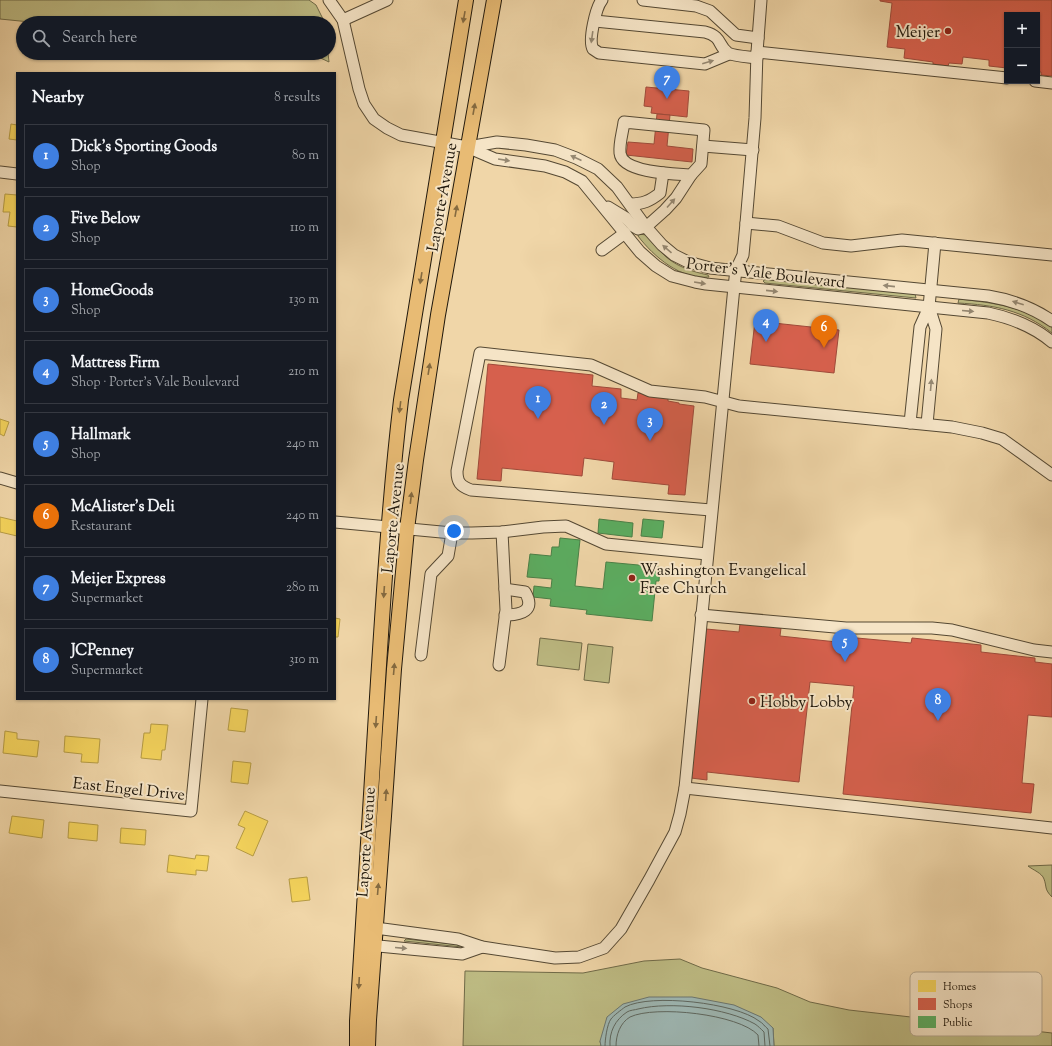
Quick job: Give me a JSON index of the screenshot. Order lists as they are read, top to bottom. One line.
{"streets":{"main road":["Laporte Avenue"],"street":["Porter's Vale Boulevard","East Engel Drive"]},"crossings":[["Laporte Avenue","Porter's Vale Boulevard"]],"places":["Meijer","Washington Evangelical Free Church","Hobby Lobby"],"legend":["Homes","Shops","Public"],"page":{"map_buttons":["+","−"],"search":"Search here","pins":["7","4","6","1","2","3","5","8"],"heading":["Nearby","8 results"],"list":[{"mark":"1","name":"Dick's Sporting Goods","note":"Shop","value":"80 m"},{"mark":"2","name":"Five Below","note":"Shop","value":"110 m"},{"mark":"3","name":"HomeGoods","note":"Shop","value":"130 m"},{"mark":"4","name":"Mattress Firm","note":"Shop · Porter's Vale Boulevard","value":"210 m"},{"mark":"5","name":"Hallmark","note":"Shop","value":"240 m"},{"mark":"6","name":"McAlister's Deli","note":"Restaurant","value":"240 m"},{"mark":"7","name":"Meijer Express","note":"Supermarket","value":"280 m"},{"mark":"8","name":"JCPenney","note":"Supermarket","value":"310 m"}]}}
